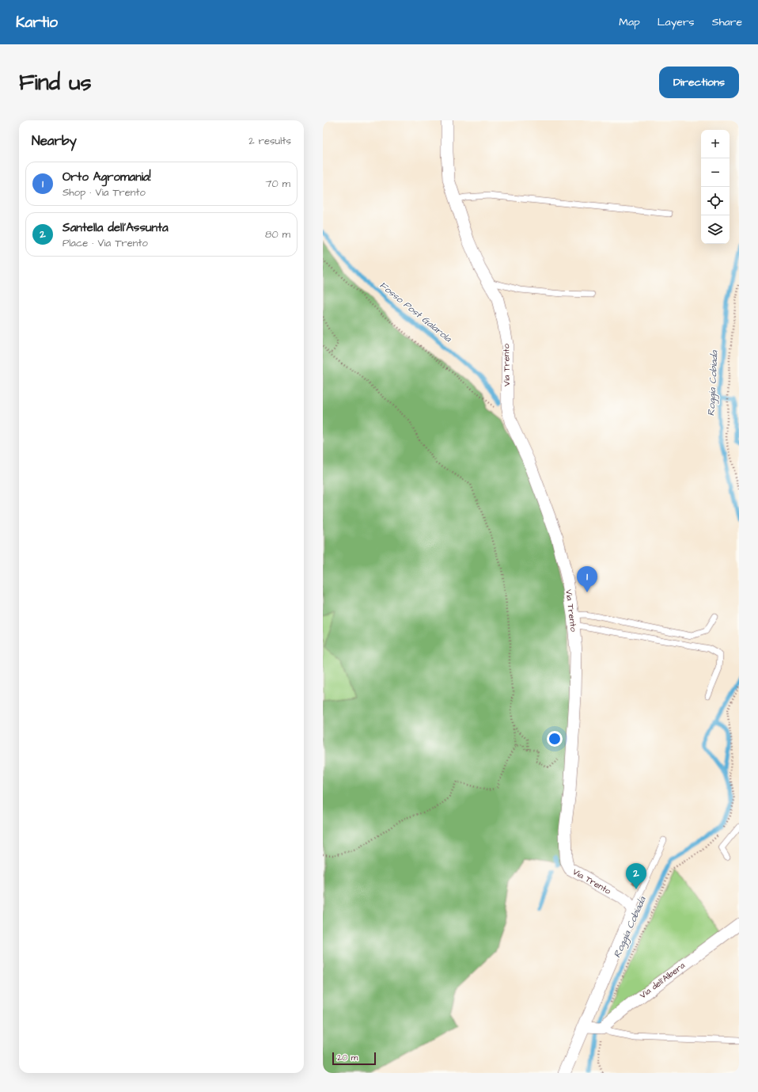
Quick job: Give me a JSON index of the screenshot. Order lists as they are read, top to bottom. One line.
{"streets":{"street":["Via Trento","Via dell'Albera"]},"water":["Fosso Post Galarola","Roggia Cobiada"],"scale_bar":"20 m","page":{"header":"Kartio","nav":["Map","Layers","Share"],"buttons":"Directions","title":"Find us","heading":["Nearby","2 results"],"map_buttons":["+","−"],"list":[{"mark":"1","name":"Orto Agromania!","note":"Shop · Via Trento","value":"70 m"},{"mark":"2","name":"Santella dell'Assunta","note":"Place · Via Trento","value":"80 m"}],"pins":["1","2"],"scale":"20 m"}}
